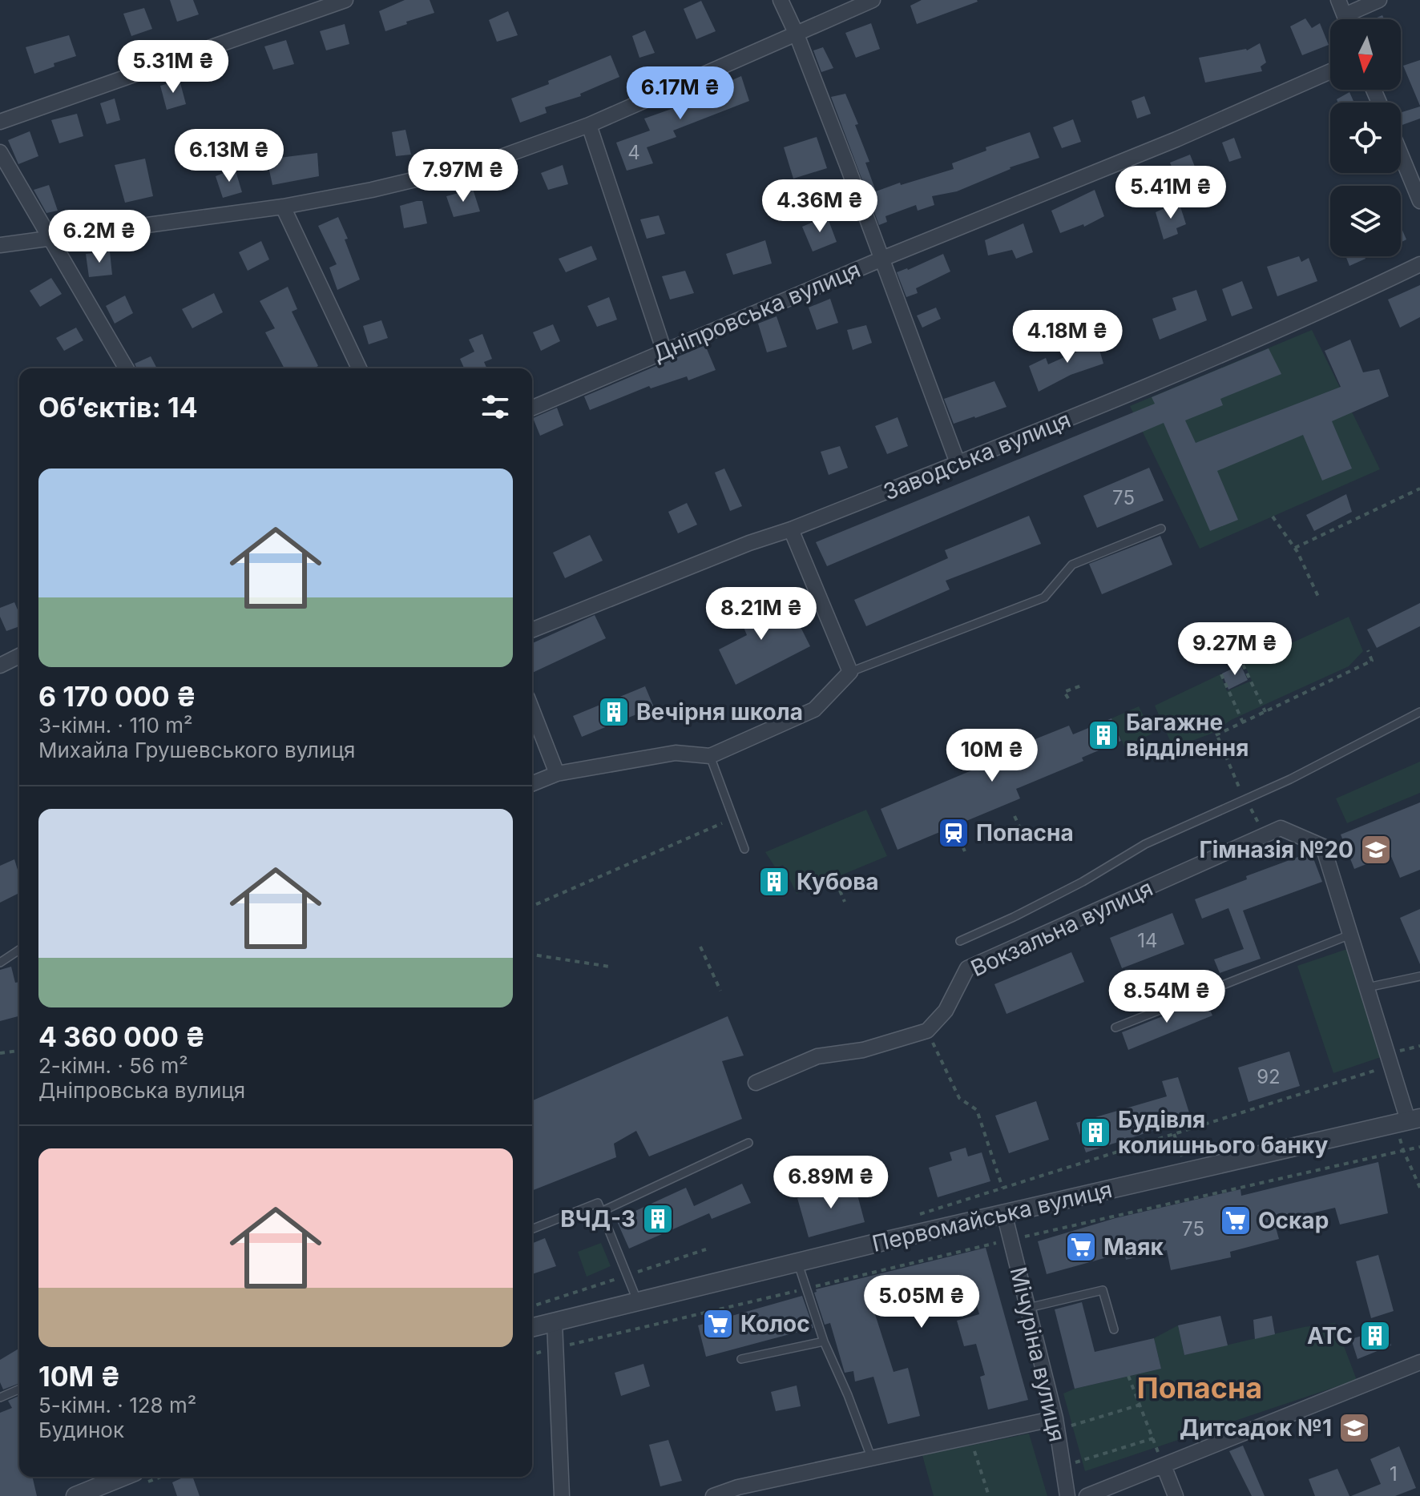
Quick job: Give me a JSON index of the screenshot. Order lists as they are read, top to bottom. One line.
{"streets":{"street":["Дніпровська вулиця","Заводська вулиця","Вокзальна вулиця","Первомайська вулиця","Мічуріна вулиця"]},"crossings":[["Первомайська вулиця","Мічуріна вулиця"]],"districts":["Попасна"],"places":{"building":["Вечірня школа","Багажне відділення","Кубова","Будівля колишнього банку","ВЧД-3","АТС"],"station":["Попасна"],"school or university":["Гімназія №20","Дитсадок №1"],"supermarket":["Оскар","Маяк","Колос"]},"house_numbers":["4","75","14","92","75","1"],"north":"bottom","page":{"price":["5.31M ₴","6.17M ₴","6.13M ₴","7.97M ₴","5.41M ₴","4.36M ₴","6.2M ₴","4.18M ₴","8.21M ₴","9.27M ₴","10M ₴","8.54M ₴","6.89M ₴","5.05M ₴"],"heading":"Об’єктів: 14","list":[{"name":"6 170 000 ₴","note":"3-кімн. · 110 m² · Михайла Грушевського вулиця"},{"name":"4 360 000 ₴","note":"2-кімн. · 56 m² · Дніпровська вулиця"},{"name":"10M ₴","note":"5-кімн. · 128 m² · Будинок"}]}}
